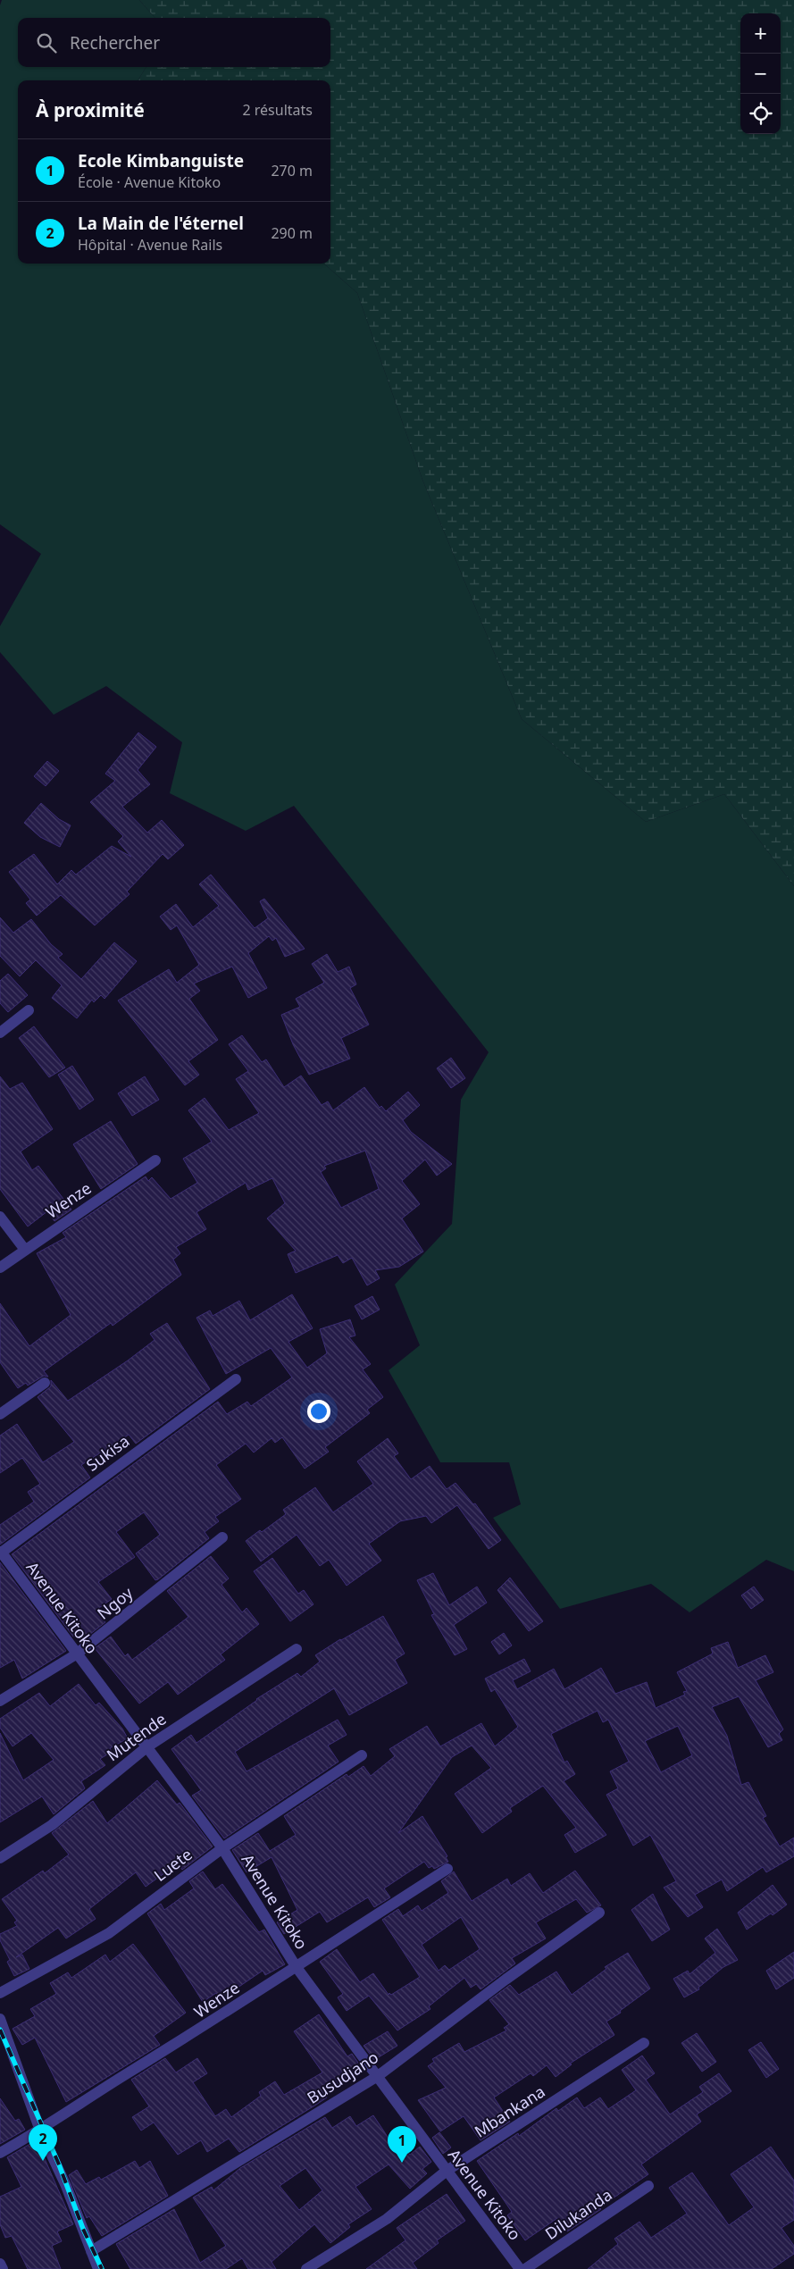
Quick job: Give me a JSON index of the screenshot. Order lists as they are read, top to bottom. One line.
{"streets":{"street":["Wenze","Sukisa","Ngoy","Avenue Kitoko","Mutende","Luete","Busudjano","Mbankana","Dilukanda"]},"crossings":[["Wenze","Avenue Kitoko"],["Sukisa","Avenue Kitoko"],["Ngoy","Avenue Kitoko"],["Avenue Kitoko","Mutende"],["Avenue Kitoko","Luete"],["Avenue Kitoko","Busudjano"],["Avenue Kitoko","Mbankana"]],"page":{"map_buttons":["+","−"],"search":"Rechercher","heading":["À proximité","2 résultats"],"list":[{"mark":"1","name":"Ecole Kimbanguiste","note":"École · Avenue Kitoko","value":"270 m"},{"mark":"2","name":"La Main de l'éternel","note":"Hôpital · Avenue Rails","value":"290 m"}],"pins":["2","1"]}}
